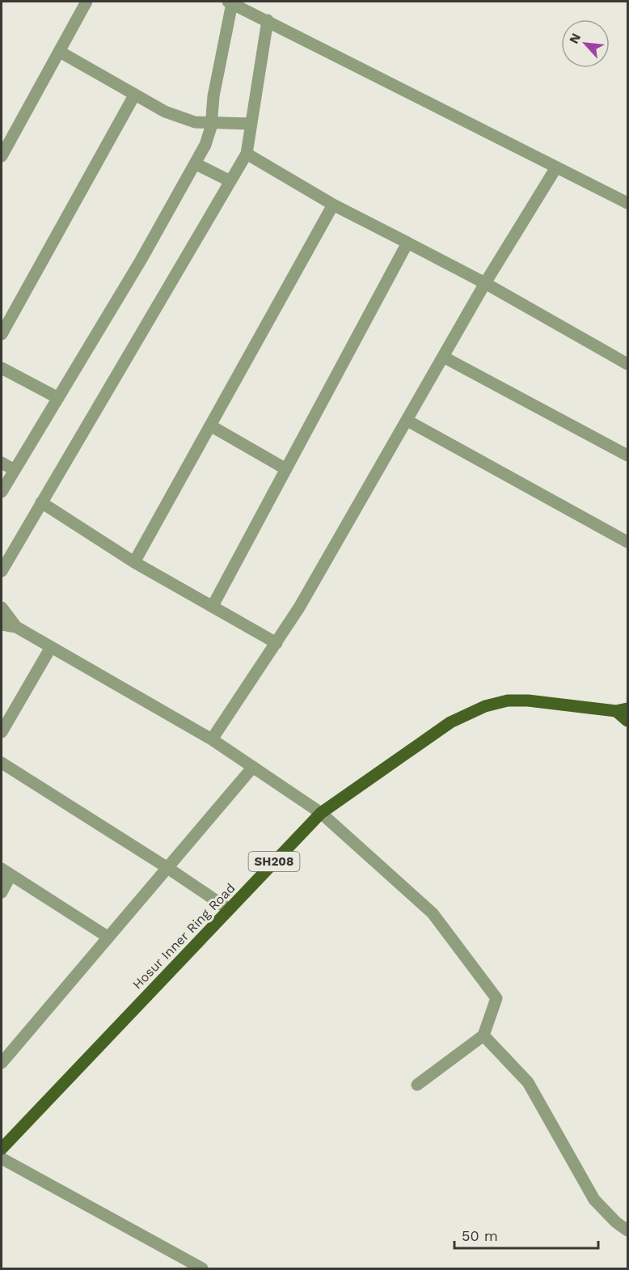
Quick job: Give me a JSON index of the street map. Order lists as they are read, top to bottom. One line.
{"streets":{"main road":["SH208","Hosur Inner Ring Road"]},"scale_bar":"50 m","north":"top left"}
